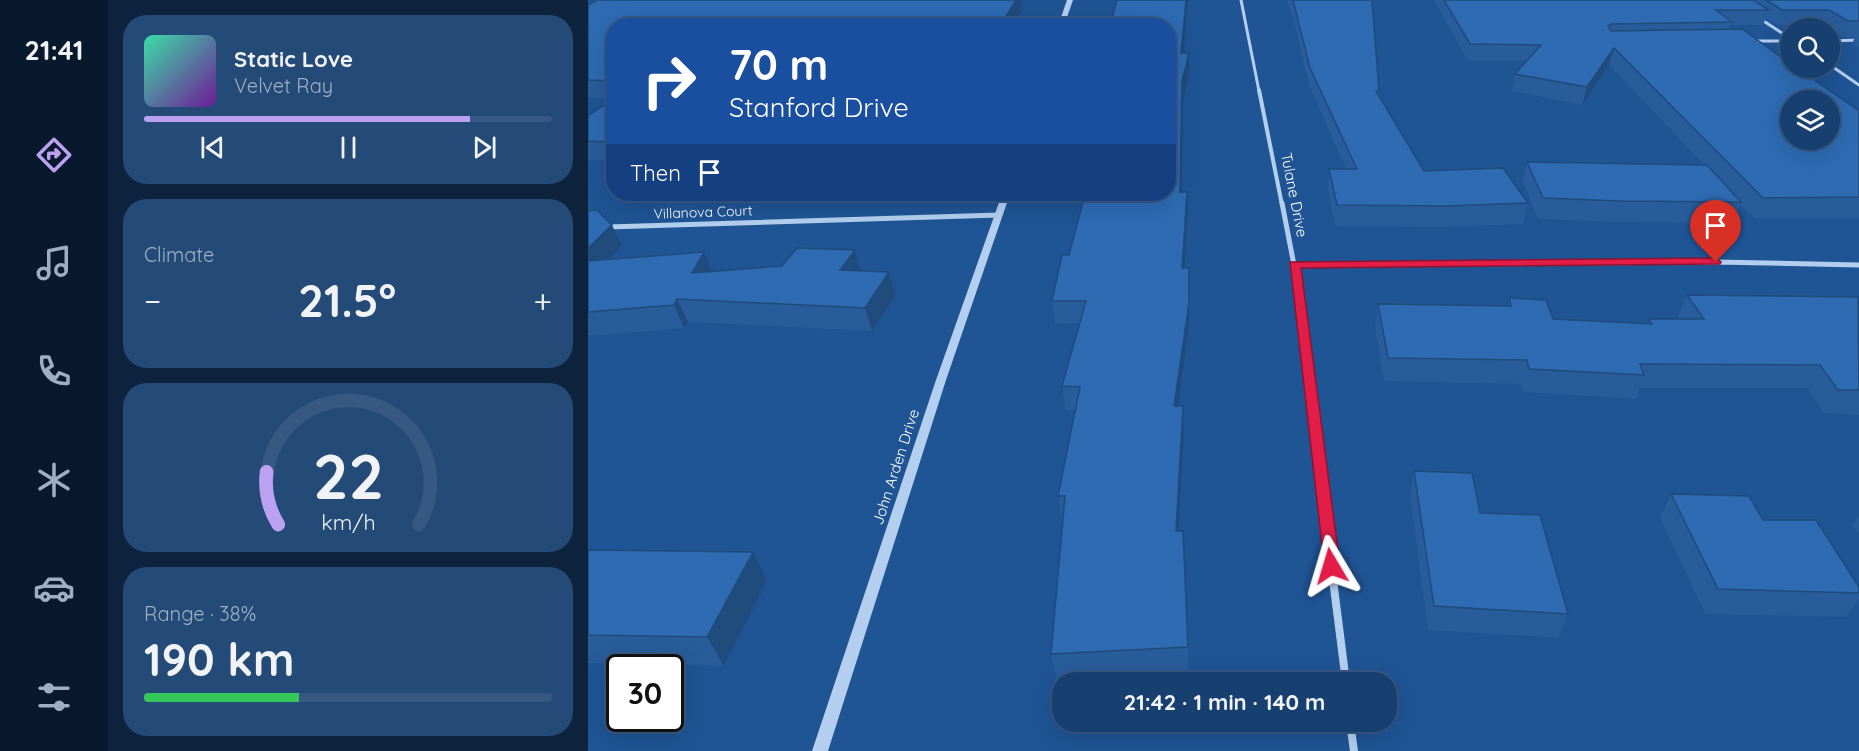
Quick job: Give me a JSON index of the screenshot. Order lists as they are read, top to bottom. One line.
{"streets":{"street":["Tulane Drive","Villanova Court","John Arden Drive"]},"crossings":[["Villanova Court","John Arden Drive"]],"page":{"tabs":"21:41","turn":["70 m","Stanford Drive"],"song":["Static Love","Velvet Ray"],"then":"Then","tile":["Climate",["Range · 38%","190 km"]],"heat":["−","21.5°","+"],"limit":"30","trip":"21:42 · 1 min · 140 m","gauge":["22","km/h"]}}
